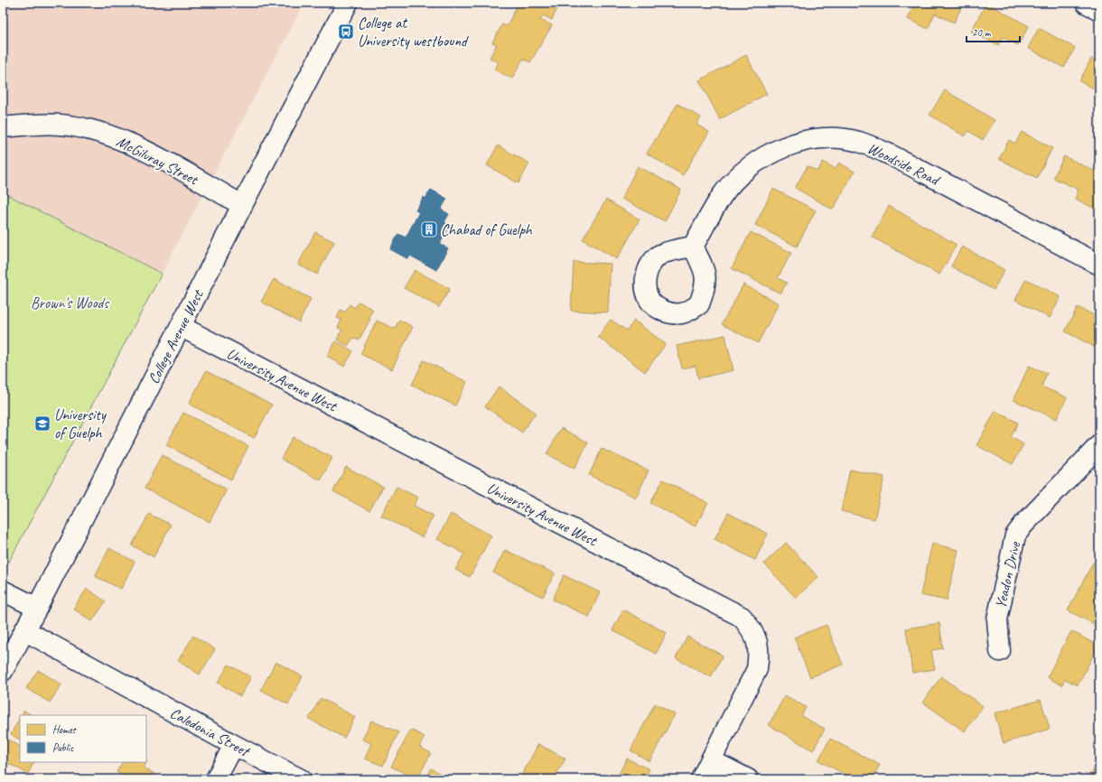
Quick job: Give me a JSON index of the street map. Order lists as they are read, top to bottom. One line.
{"streets":{"street":["McGilvray Street","Woodside Road","College Avenue West","University Avenue West","Yeadon Drive","Caledonia Street"]},"crossings":[["McGilvray Street","College Avenue West"],["College Avenue West","University Avenue West"],["College Avenue West","Caledonia Street"]],"parks":["Brown's Woods"],"places":{"bus stop":["College at University westbound"],"building":["Chabad of Guelph"],"school or university":["University of Guelph"]},"legend":["Homes","Public"],"scale_bar":"20 m"}
